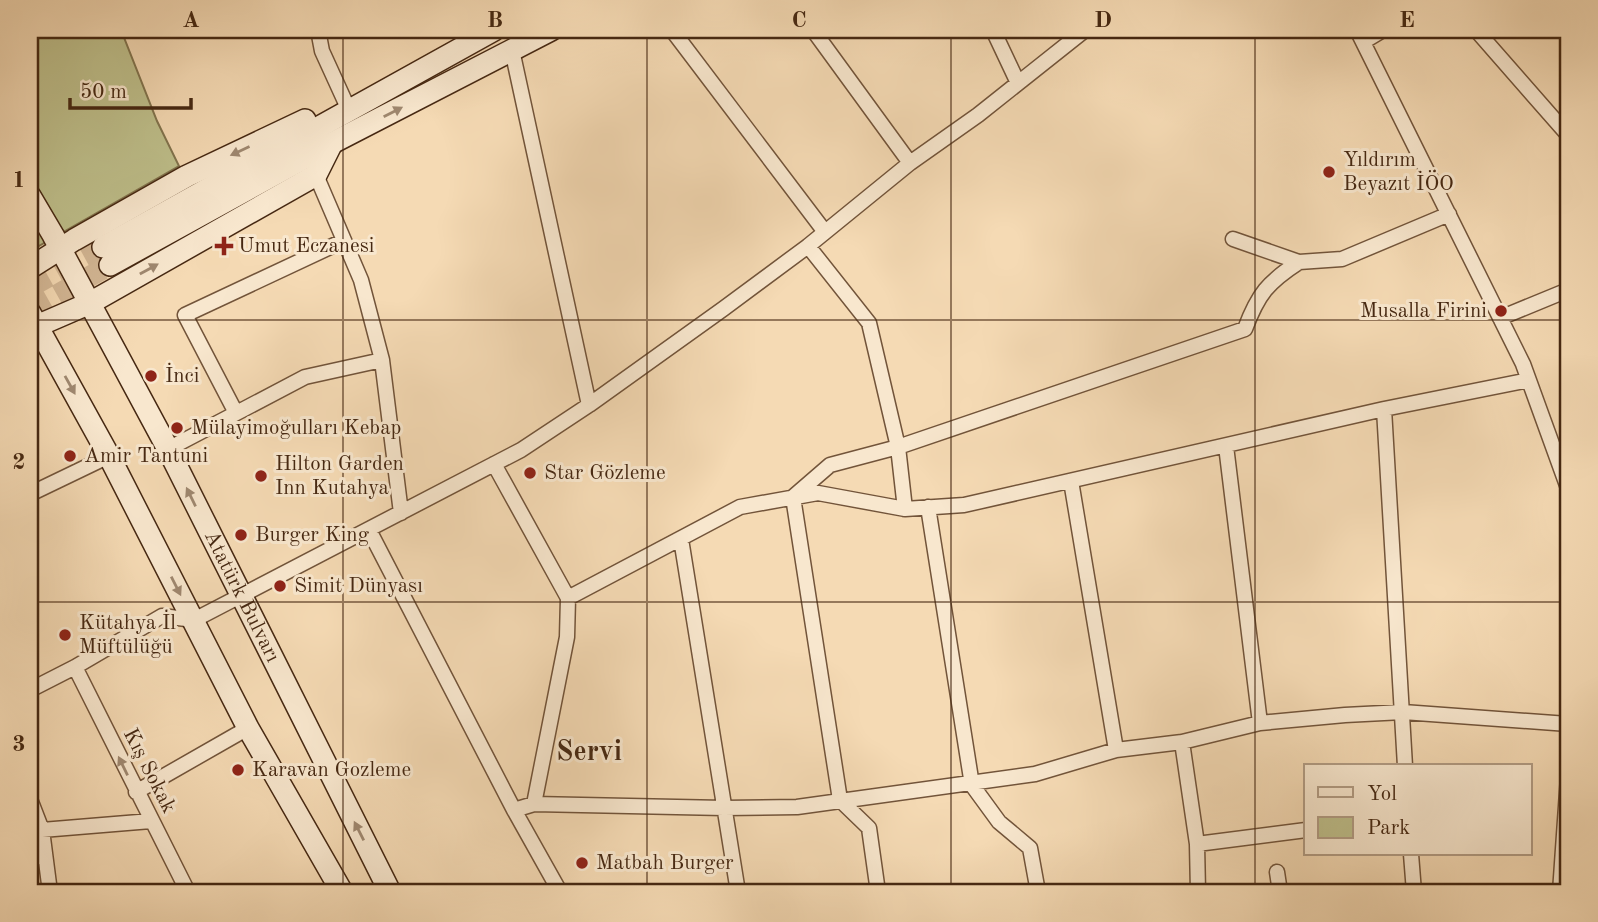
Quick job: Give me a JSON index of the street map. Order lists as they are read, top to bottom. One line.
{"streets":{"main road":["Atatürk Bulvarı"],"street":["Kış Sokak"]},"one_way":["Kış Sokak"],"districts":["Servi"],"places":{"other":["Yıldırım Beyazıt İÖO","Musalla Firini","İnci","Mülayimoğulları Kebap","Amir Tantuni","Star Gözleme","Hilton Garden Inn Kutahya","Burger King","Simit Dünyası","Kütahya İl Müftülüğü","Karavan Gozleme","Matbah Burger"],"health":["Umut Eczanesi"]},"legend":["Yol","Park"],"scale_bar":"50 m","grid":{"columns":["A","B","C","D","E"],"rows":["1","2","3"]}}
